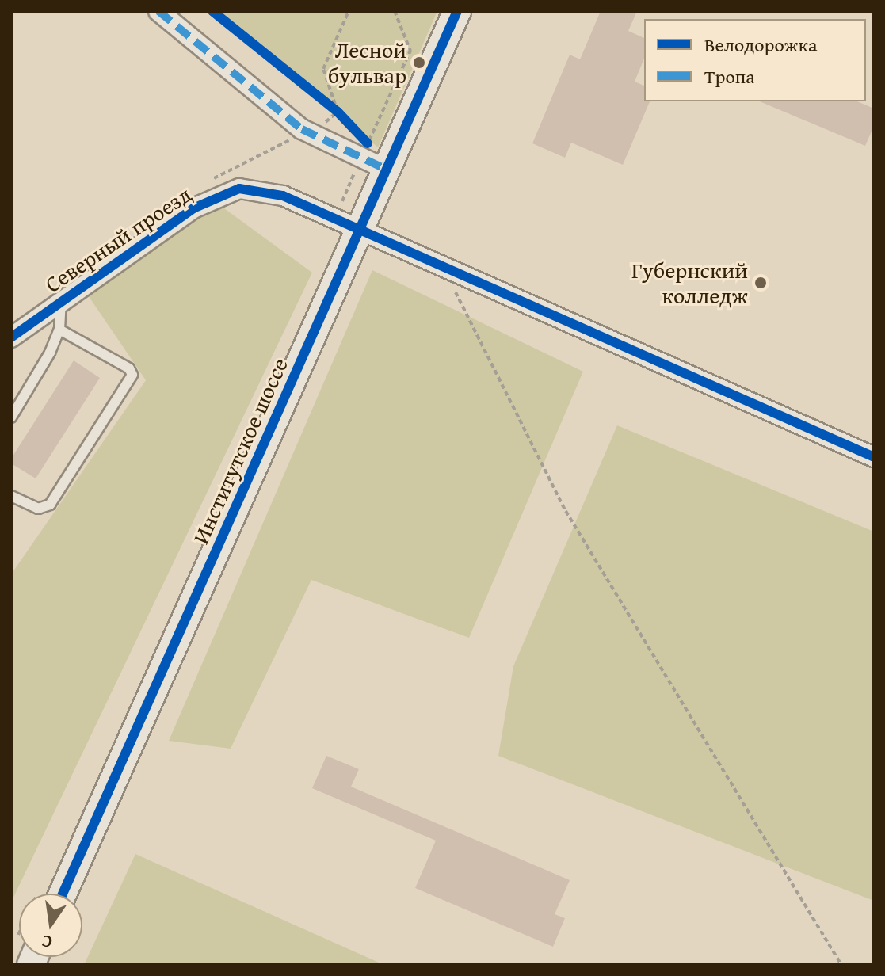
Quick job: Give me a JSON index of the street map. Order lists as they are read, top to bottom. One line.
{"streets":{"street":["Северный проезд","Институтское шоссе"]},"crossings":[["Северный проезд","Институтское шоссе"]],"places":["Лесной бульвар","Губернский колледж"],"legend":["Велодорожка","Тропа"],"north":"bottom"}
